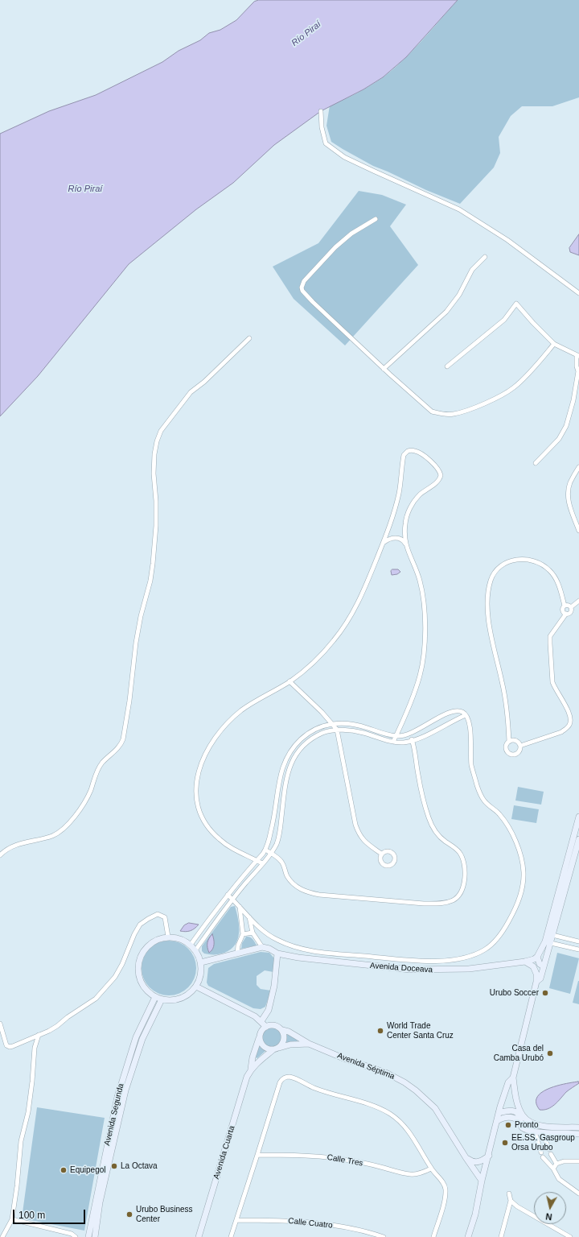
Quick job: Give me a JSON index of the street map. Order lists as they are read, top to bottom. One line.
{"streets":{"main road":["Avenida Doceava","Avenida Séptima","Avenida Segunda","Avenida Cuarta"],"street":["Calle Tres","Calle Cuatro"]},"crossings":[["Avenida Séptima","Avenida Cuarta"]],"water":["Río Piraí"],"places":["Urubo Soccer","World Trade Center Santa Cruz","Casa del Camba Urubó","Pronto","EE.SS. Gasgroup Orsa Urubo","La Octava","Equipegol","Urubo Business Center"],"scale_bar":"100 m","north":"bottom"}
